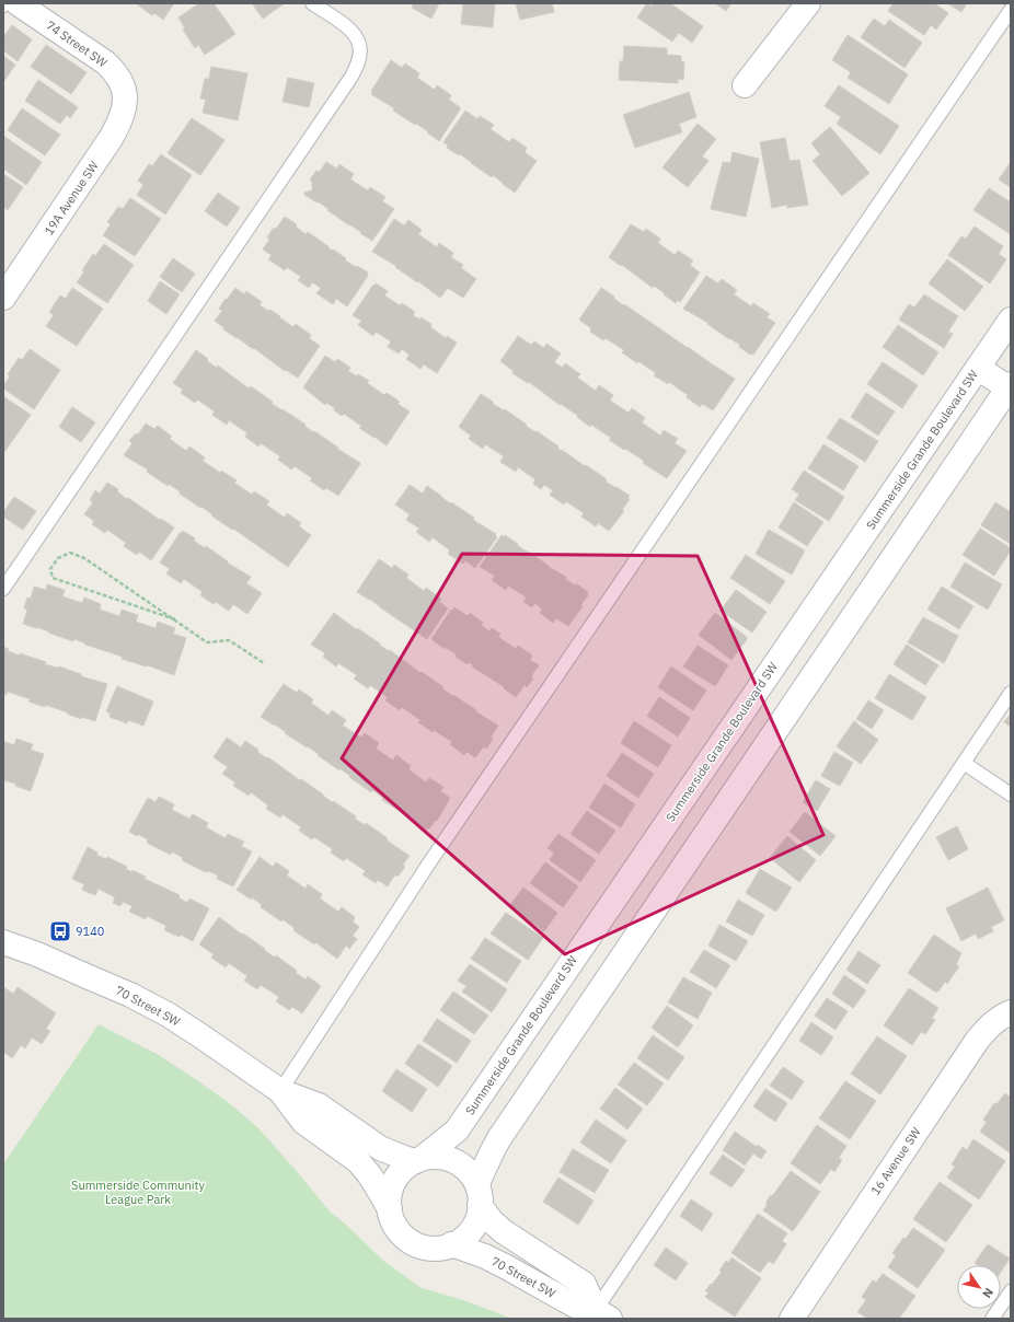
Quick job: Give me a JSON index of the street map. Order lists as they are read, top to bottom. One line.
{"streets":{"street":["74 Street SW","19A Avenue SW","Summerside Grande Boulevard SW","70 Street SW","16 Avenue SW"]},"crossings":[["74 Street SW","19A Avenue SW"],["Summerside Grande Boulevard SW","70 Street SW"]],"parks":["Summerside Community League Park"],"places":{"bus stop":["9140"]},"north":"bottom right"}
